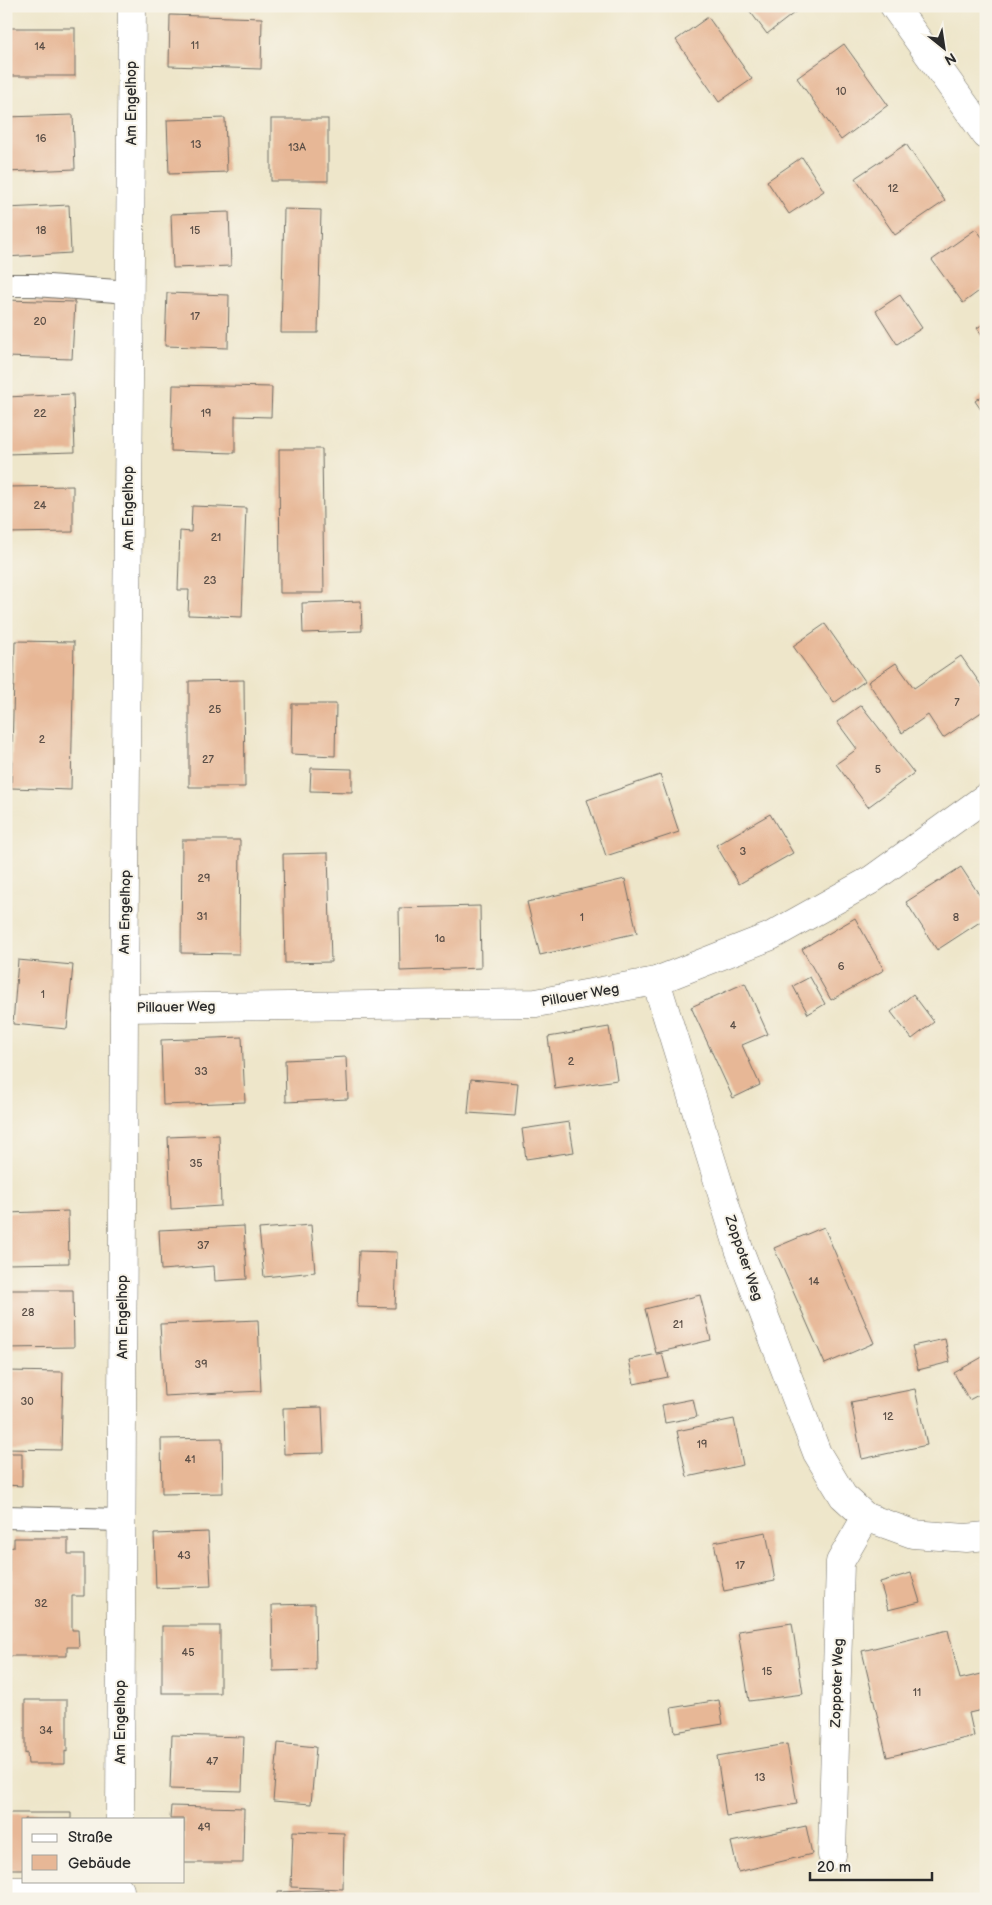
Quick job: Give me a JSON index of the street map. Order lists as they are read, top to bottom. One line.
{"streets":{"street":["Am Engelhop","Pillauer Weg","Zoppoter Weg"]},"crossings":[["Am Engelhop","Pillauer Weg"],["Pillauer Weg","Zoppoter Weg"]],"house_numbers":["11","14","10","16","13","13A","12","18","15","17","20","22","19","24","21","23","7","25","2","27","5","3","29","31","1","8","1a","6","1","4","2","33","35","37","14","28","21","39","30","12","19","41","43","17","32","45","15","11","34","47","13","49"],"legend":["Straße","Gebäude"],"scale_bar":"20 m","north":"bottom right"}
